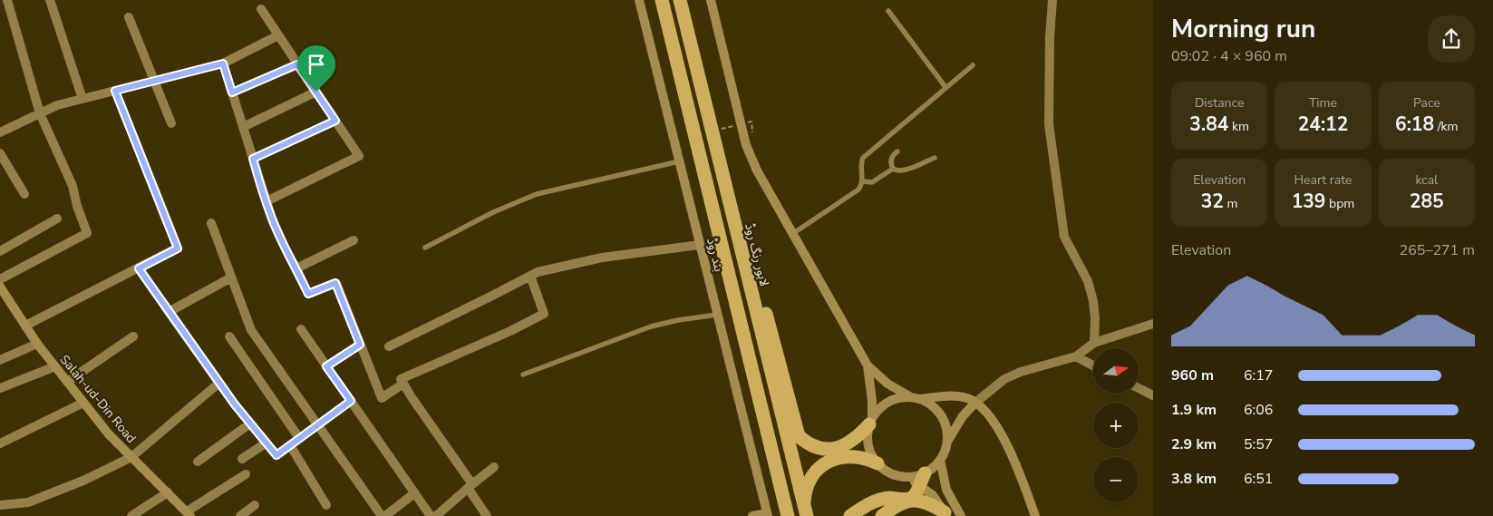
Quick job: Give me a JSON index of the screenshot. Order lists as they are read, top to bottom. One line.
{"streets":{"highway":["لاہور رنگ روڈ"],"main road":["بند روڈ","Salah-ud-Din Road"]},"north":"right","page":{"heading":["Morning run","09:02 · 4 × 960 m"],"stats":[["Distance","3.84 km"],["Time","24:12"],["Pace","6:18 /km"],["Elevation","32 m"],["Heart rate","139 bpm"],["kcal","285"]],"chart":["Elevation","265–271 m"],"map_buttons":["+","−"],"list":[{"name":"960 m","note":"6:17"},{"name":"1.9 km","note":"6:06"},{"name":"2.9 km","note":"5:57"},{"name":"3.8 km","note":"6:51"}]}}
